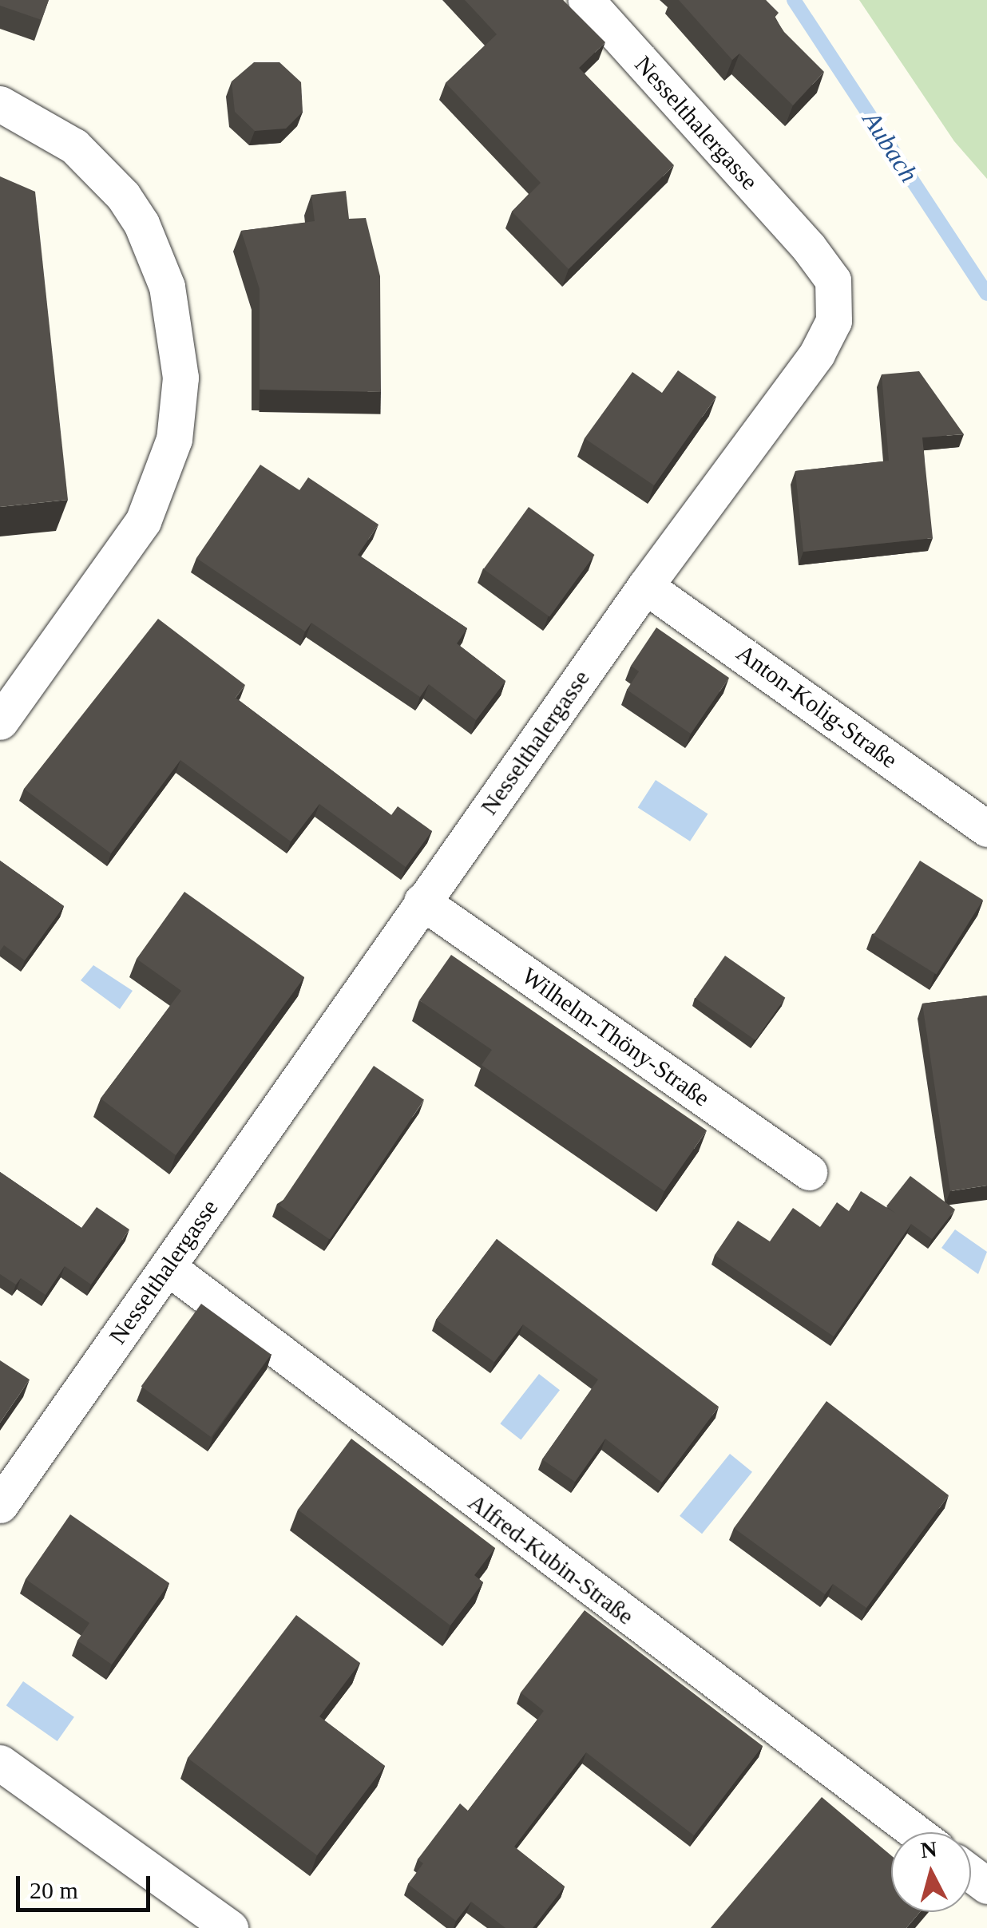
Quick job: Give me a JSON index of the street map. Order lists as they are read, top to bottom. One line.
{"streets":{"street":["Nesselthalergasse","Anton-Kolig-Straße","Wilhelm-Thöny-Straße","Alfred-Kubin-Straße"]},"crossings":[["Nesselthalergasse","Anton-Kolig-Straße"],["Nesselthalergasse","Wilhelm-Thöny-Straße"],["Nesselthalergasse","Alfred-Kubin-Straße"]],"water":["Aubach"],"scale_bar":"20 m","north":"top"}
